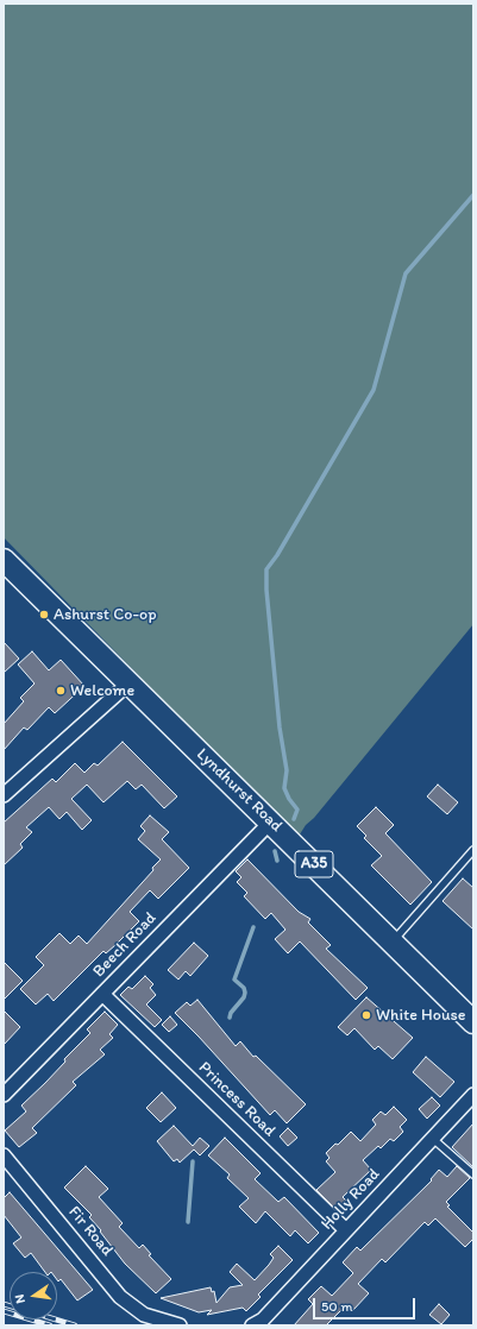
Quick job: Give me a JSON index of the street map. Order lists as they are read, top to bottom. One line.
{"streets":{"main road":["Lyndhurst Road","A35"],"street":["Beech Road","Princess Road","Holly Road","Fir Road"]},"crossings":[["Lyndhurst Road","Beech Road"],["Beech Road","Princess Road"],["Princess Road","Holly Road"]],"places":["Ashurst Co-op","Welcome","White House"],"scale_bar":"50 m","north":"left"}
